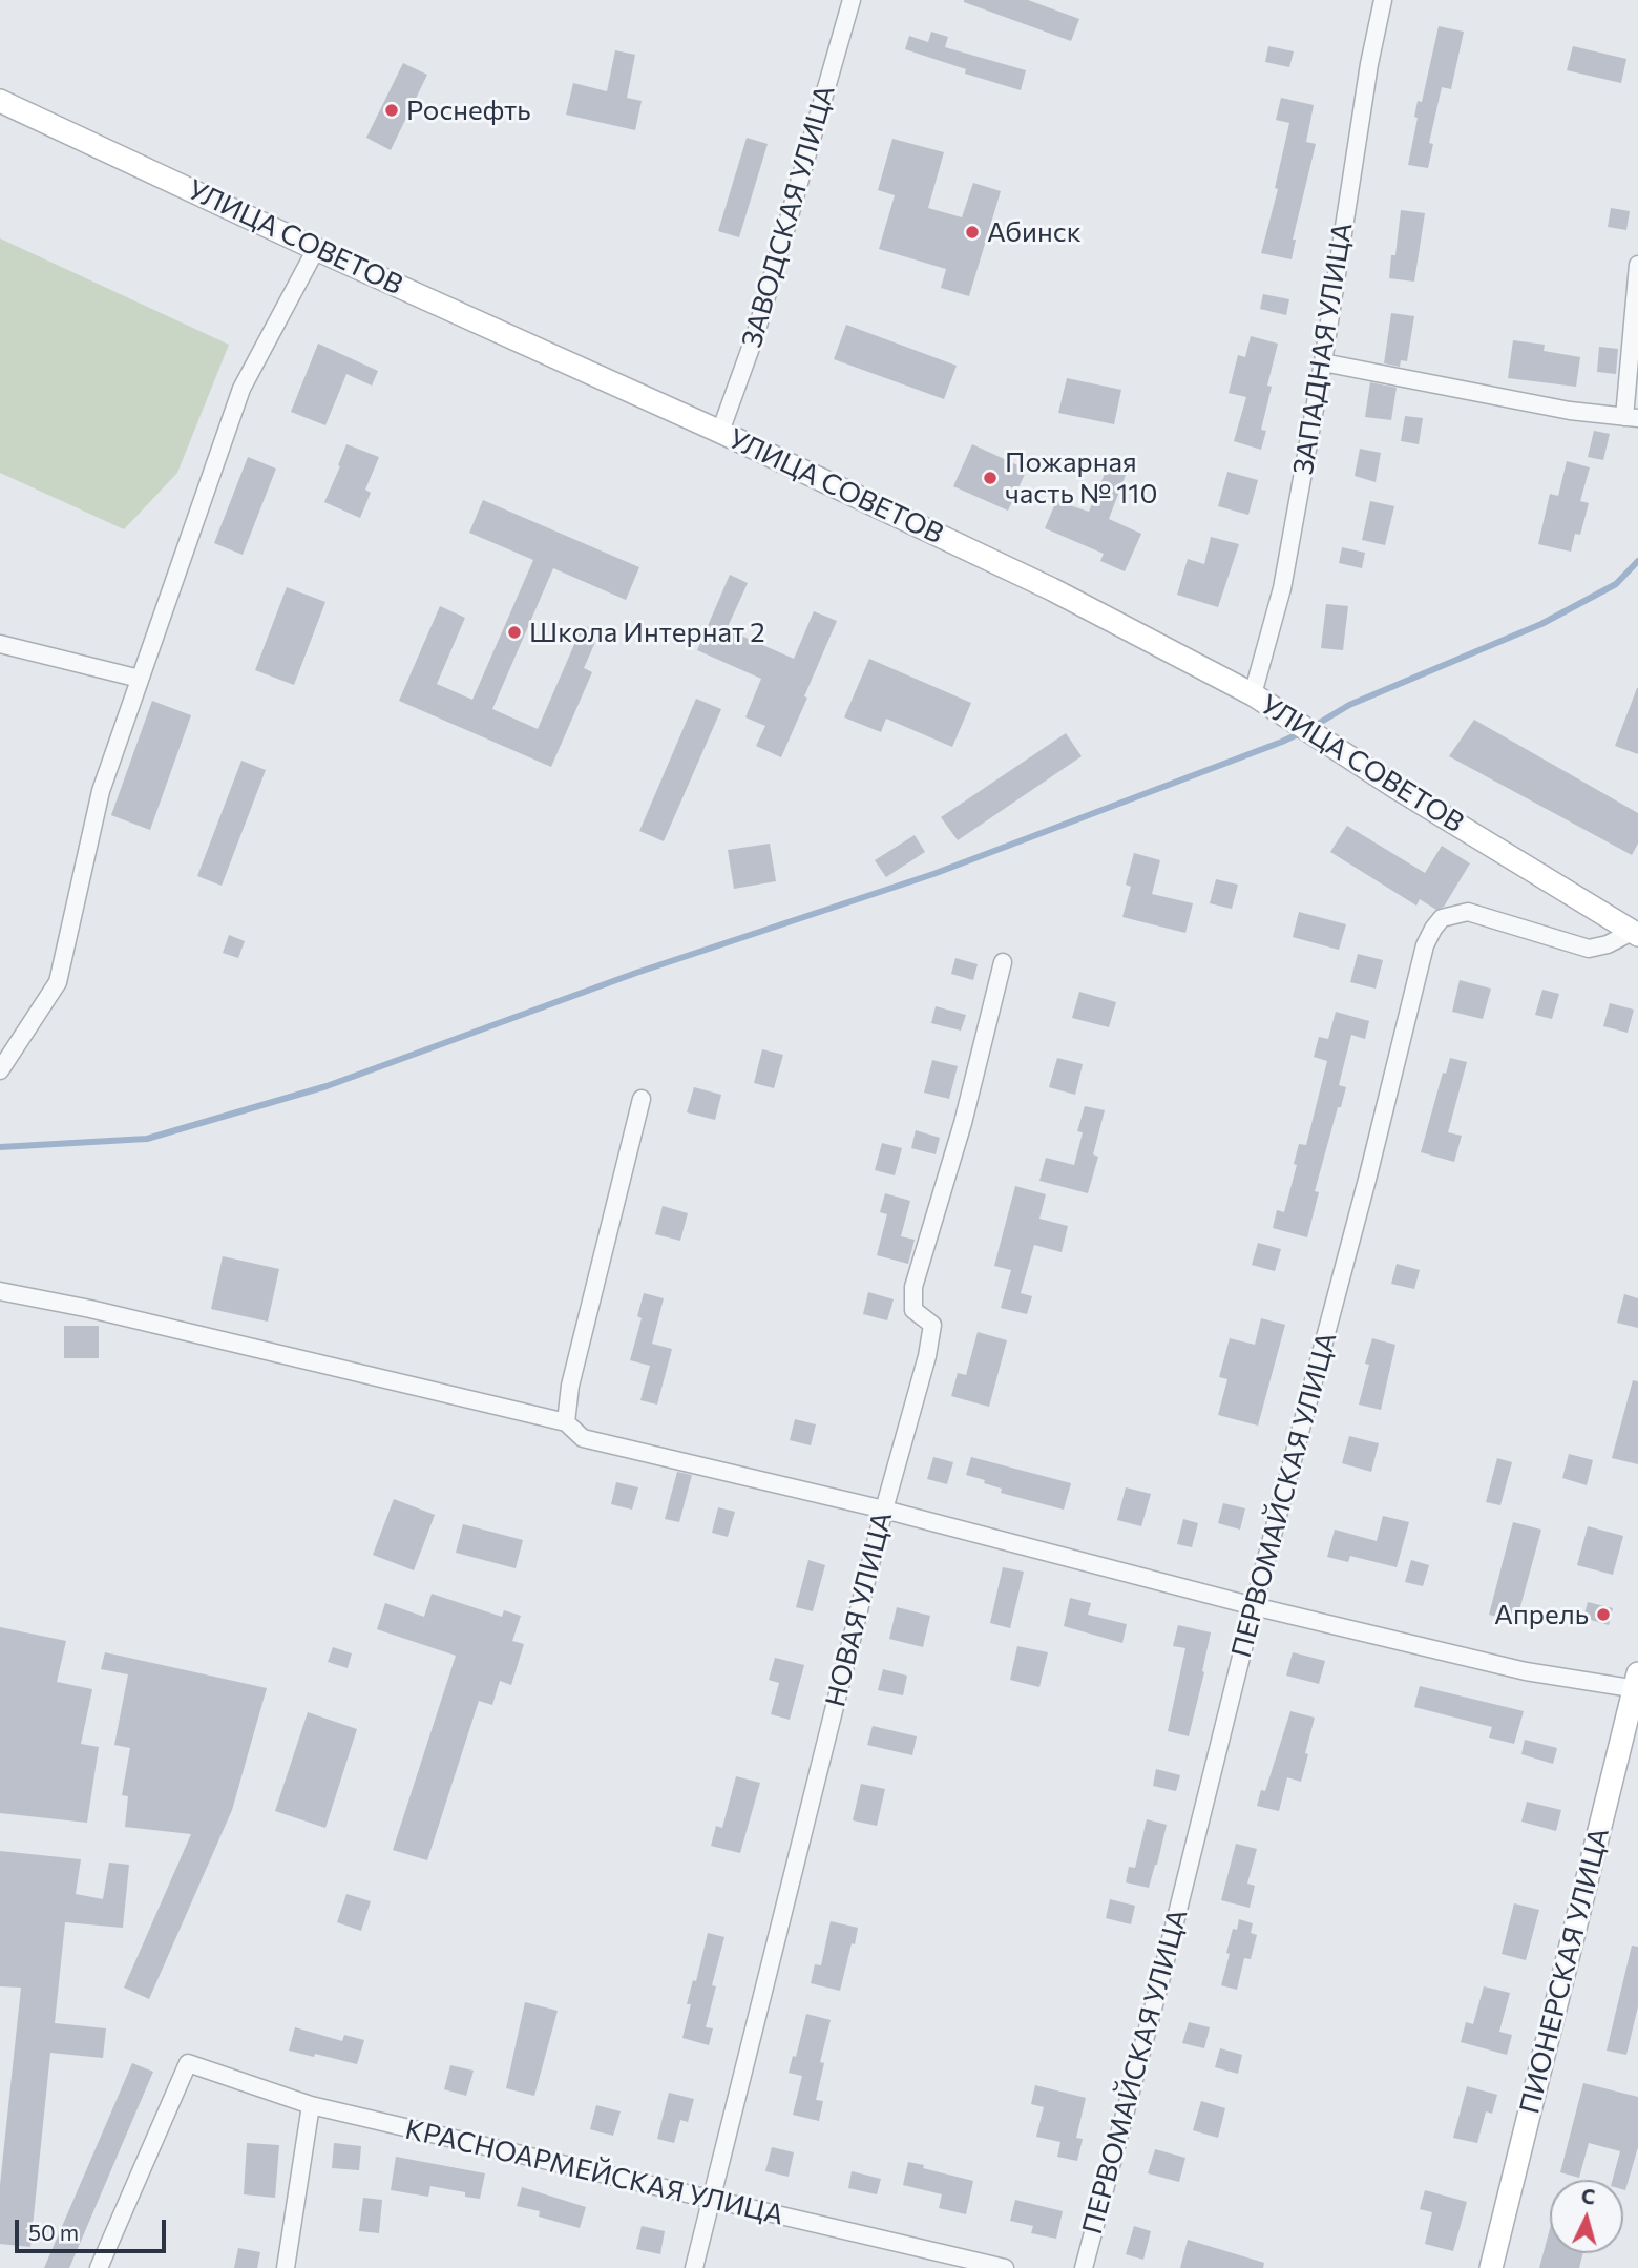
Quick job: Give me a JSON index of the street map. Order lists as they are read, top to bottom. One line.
{"streets":{"main road":["УЛИЦА СОВЕТОВ","ПИОНЕРСКАЯ УЛИЦА"],"street":["ЗАВОДСКАЯ УЛИЦА","ЗАПАДНАЯ УЛИЦА","ПЕРВОМАЙСКАЯ УЛИЦА","НОВАЯ УЛИЦА","КРАСНОАРМЕЙСКАЯ УЛИЦА"]},"crossings":[["ЗАВОДСКАЯ УЛИЦА","УЛИЦА СОВЕТОВ"],["УЛИЦА СОВЕТОВ","ЗАПАДНАЯ УЛИЦА"],["УЛИЦА СОВЕТОВ","ПЕРВОМАЙСКАЯ УЛИЦА"],["НОВАЯ УЛИЦА","КРАСНОАРМЕЙСКАЯ УЛИЦА"]],"places":["Роснефть","Абинск","Пожарная часть № 110","Школа Интернат 2","Апрель"],"scale_bar":"50 m","north":"top"}
